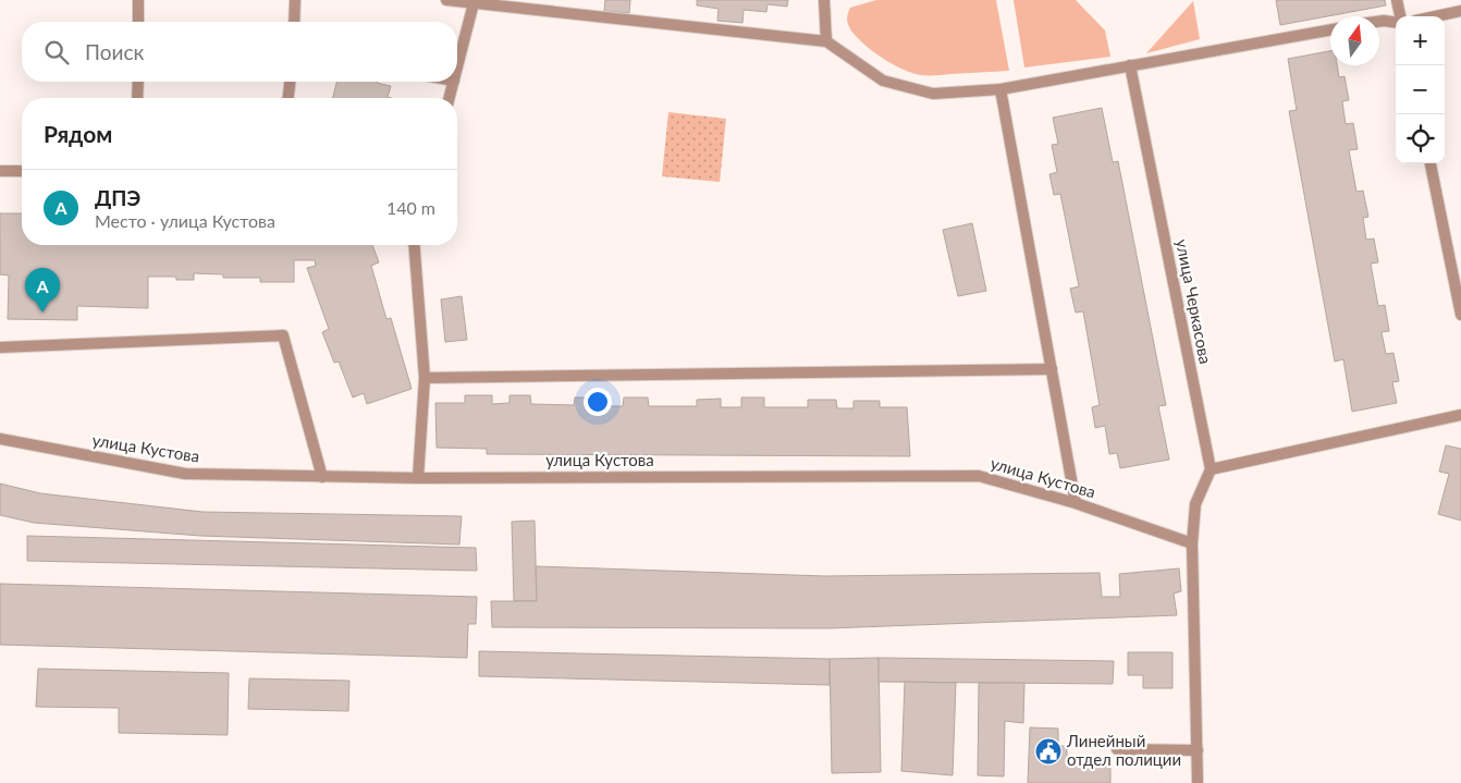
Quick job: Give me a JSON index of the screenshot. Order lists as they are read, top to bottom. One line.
{"streets":{"street":["улица Черкасова","улица Кустова"]},"places":{"public building":["Линейный отдел полиции"]},"north":"top","page":{"map_buttons":["+","−"],"search":"Поиск","heading":"Рядом","list":[{"mark":"A","name":"ДПЭ","note":"Место · улица Кустова","value":"140 m"}],"pins":"A"}}
